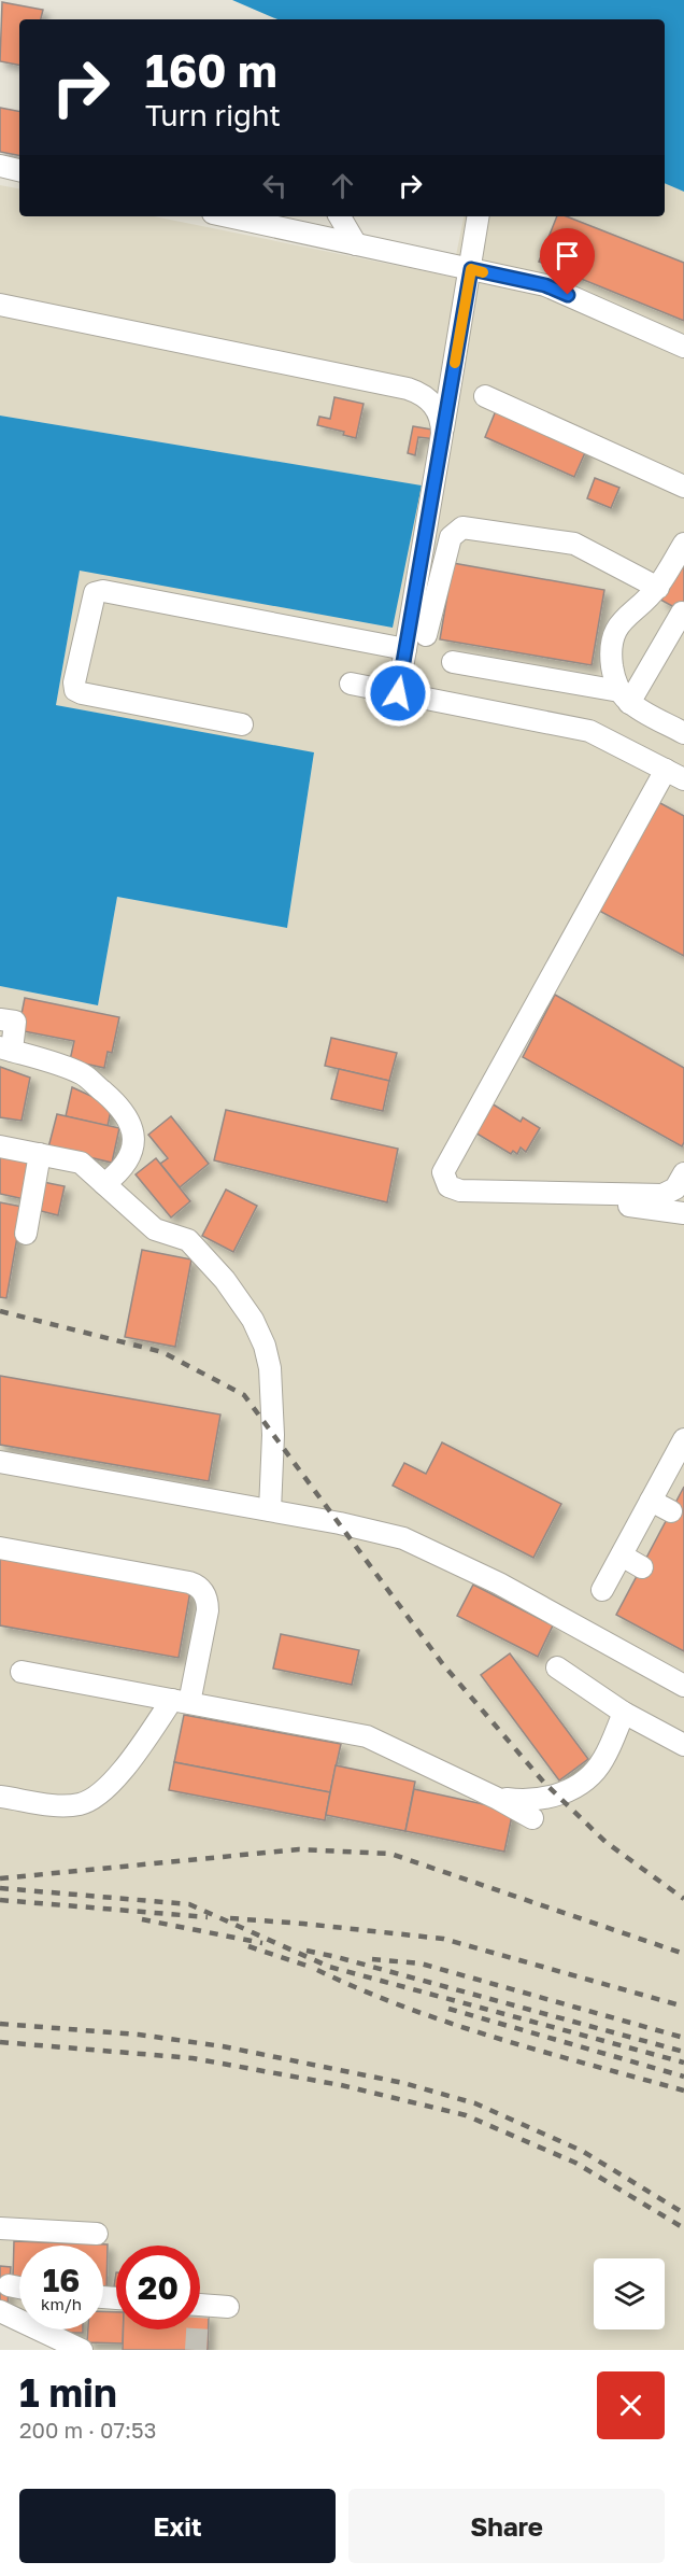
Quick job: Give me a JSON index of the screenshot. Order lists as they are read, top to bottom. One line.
{"page":{"turn":["160 m","Turn right"],"speed":"16 km/h","limit":"20","heading":["1 min","200 m · 07:53"],"buttons":["Exit","Share"]}}
